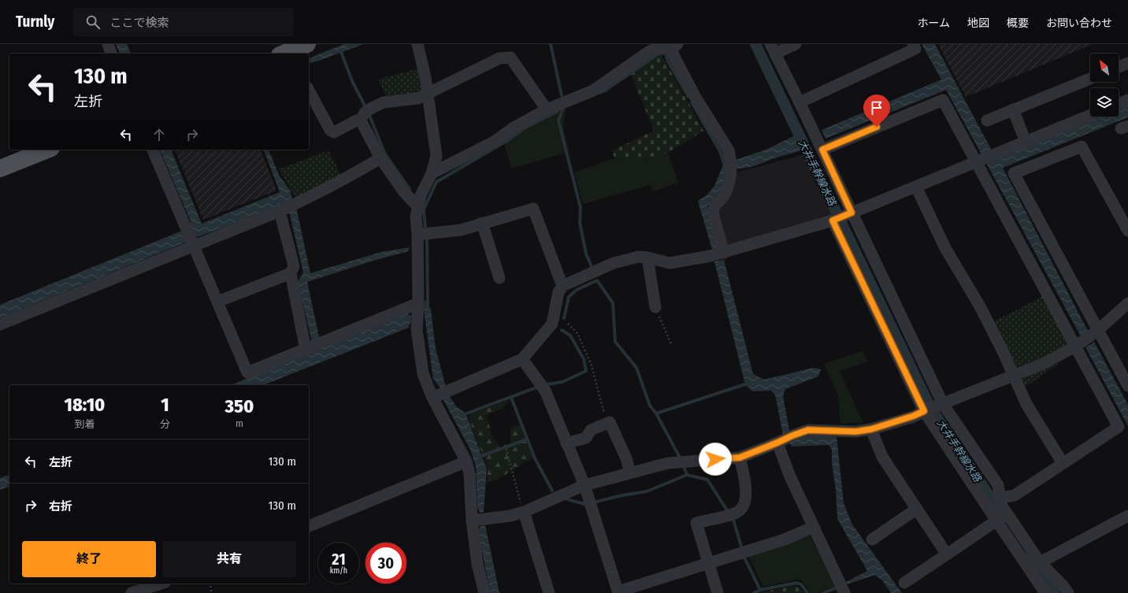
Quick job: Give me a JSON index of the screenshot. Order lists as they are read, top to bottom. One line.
{"water":["大井手幹線水路"],"north":"top left","page":{"header":"Turnly","search":"ここで検索","nav":["ホーム","地図","概要","お問い合わせ"],"turn":["130 m","左折"],"eta":["18:10","到着","1","分","350","m"],"list":[{"name":"左折","value":"130 m"},{"name":"右折","value":"130 m"}],"buttons":["終了","共有"],"speed":"21 km/h","limit":"30"}}
